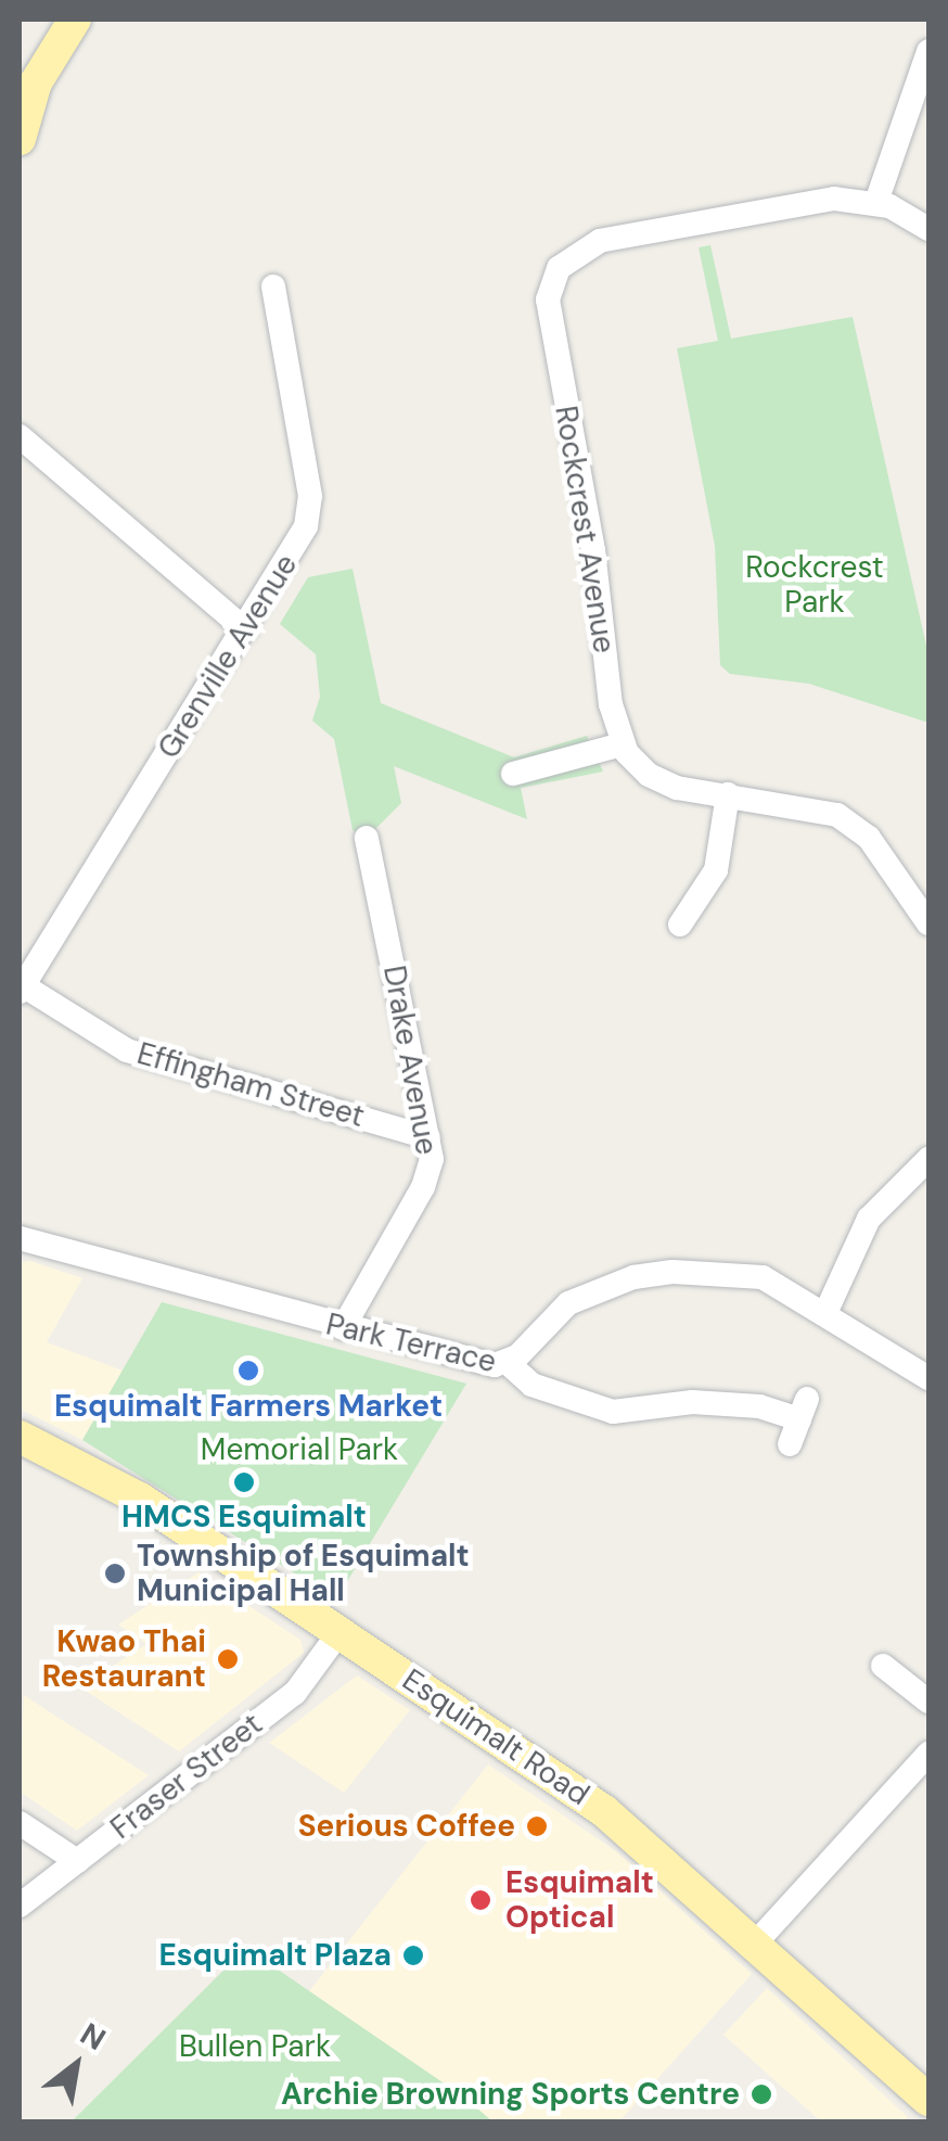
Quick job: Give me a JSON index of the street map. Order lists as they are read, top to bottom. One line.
{"streets":{"main road":["Esquimalt Road"],"street":["Rockcrest Avenue","Grenville Avenue","Drake Avenue","Effingham Street","Park Terrace","Fraser Street"]},"crossings":[["Grenville Avenue","Effingham Street"],["Drake Avenue","Effingham Street"],["Drake Avenue","Park Terrace"],["Esquimalt Road","Fraser Street"]],"parks":["Rockcrest Park","Memorial Park","Bullen Park"],"places":["Esquimalt Farmers Market","HMCS Esquimalt","Township of Esquimalt Municipal Hall","Kwao Thai Restaurant","Serious Coffee","Esquimalt Optical","Esquimalt Plaza","Archie Browning Sports Centre"],"north":"top right"}
